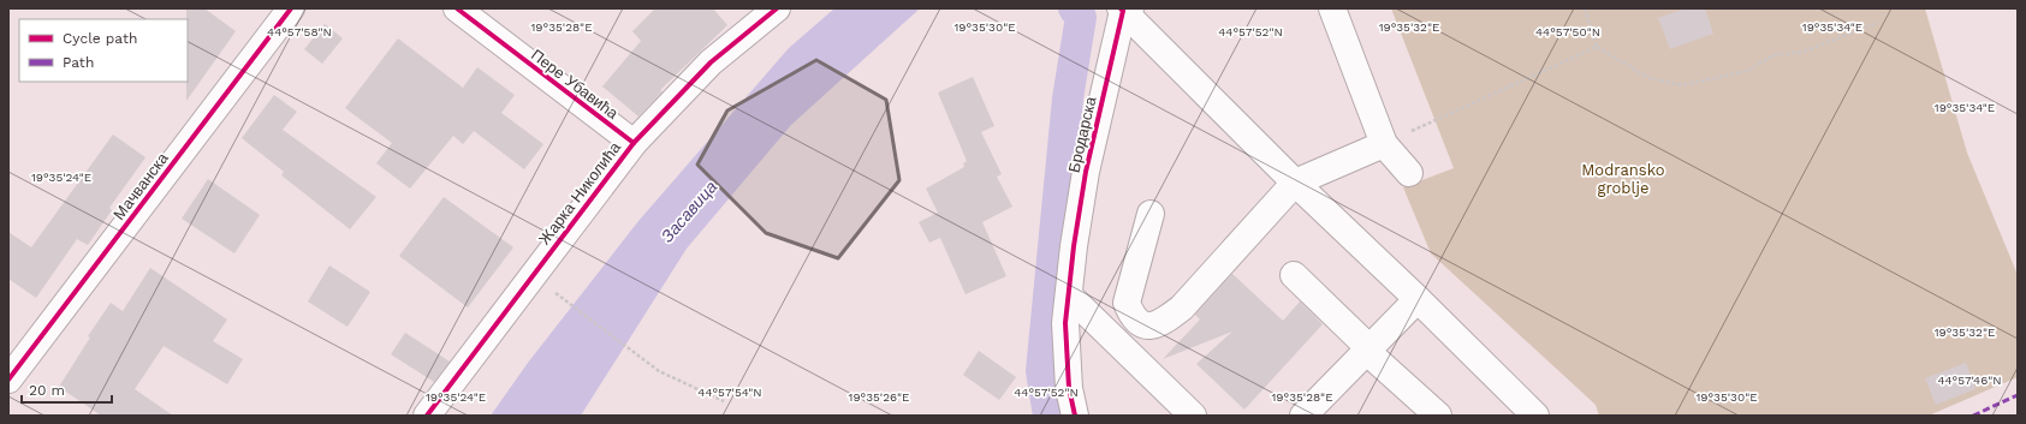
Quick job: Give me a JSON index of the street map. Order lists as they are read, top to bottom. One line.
{"streets":{"street":["Пере Убавића","Бродарска","Мачванска","Жарка Николића"]},"crossings":[["Пере Убавића","Жарка Николића"]],"water":["Засавица"],"parks":["Modransko groblje"],"legend":["Cycle path","Path"],"scale_bar":"20 m","coordinates":["19°35'34\"E","19°35'28\"E","19°35'30\"E","19°35'32\"E","44°57'58\"N","44°57'52\"N","44°57'50\"N","19°35'24\"E","44°57'46\"N","44°57'54\"N","19°35'26\"E"]}
